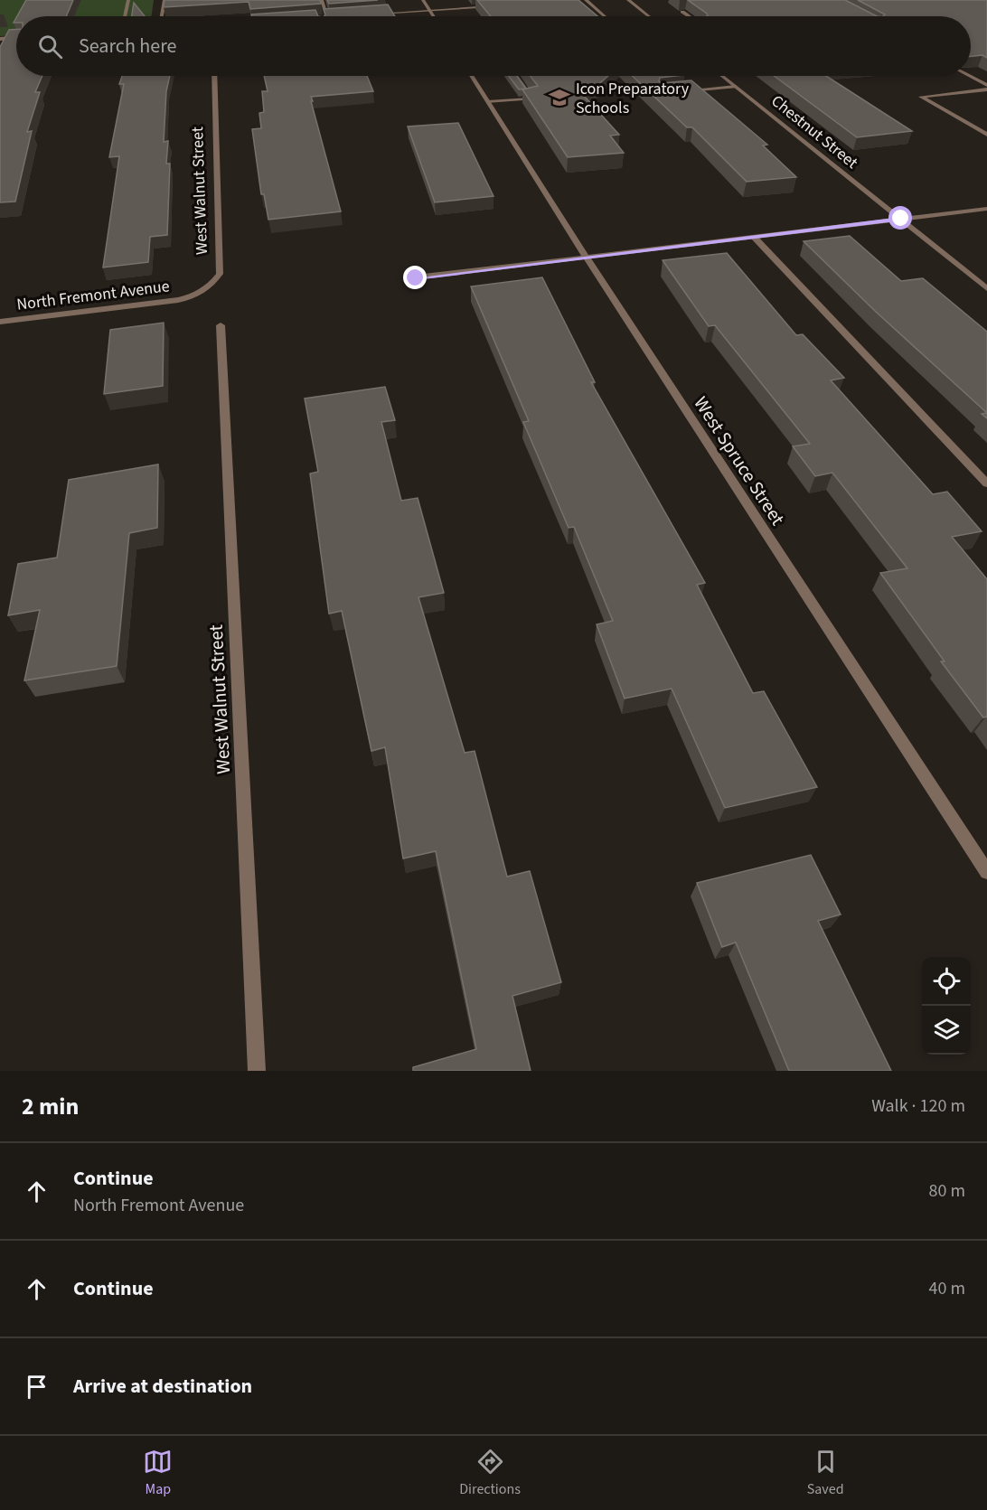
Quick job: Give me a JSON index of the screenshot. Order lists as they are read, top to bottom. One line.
{"streets":{"street":["Chestnut Street","West Walnut Street","North Fremont Avenue","West Spruce Street"]},"crossings":[["West Walnut Street","North Fremont Avenue"]],"places":{"school or university":["Icon Preparatory Schools"]},"page":{"search":"Search here","heading":["2 min","Walk · 120 m"],"list":[["Continue","North Fremont Avenue","80 m"],["Continue","40 m"],"Arrive at destination"],"nav":["Map","Directions","Saved"]}}
